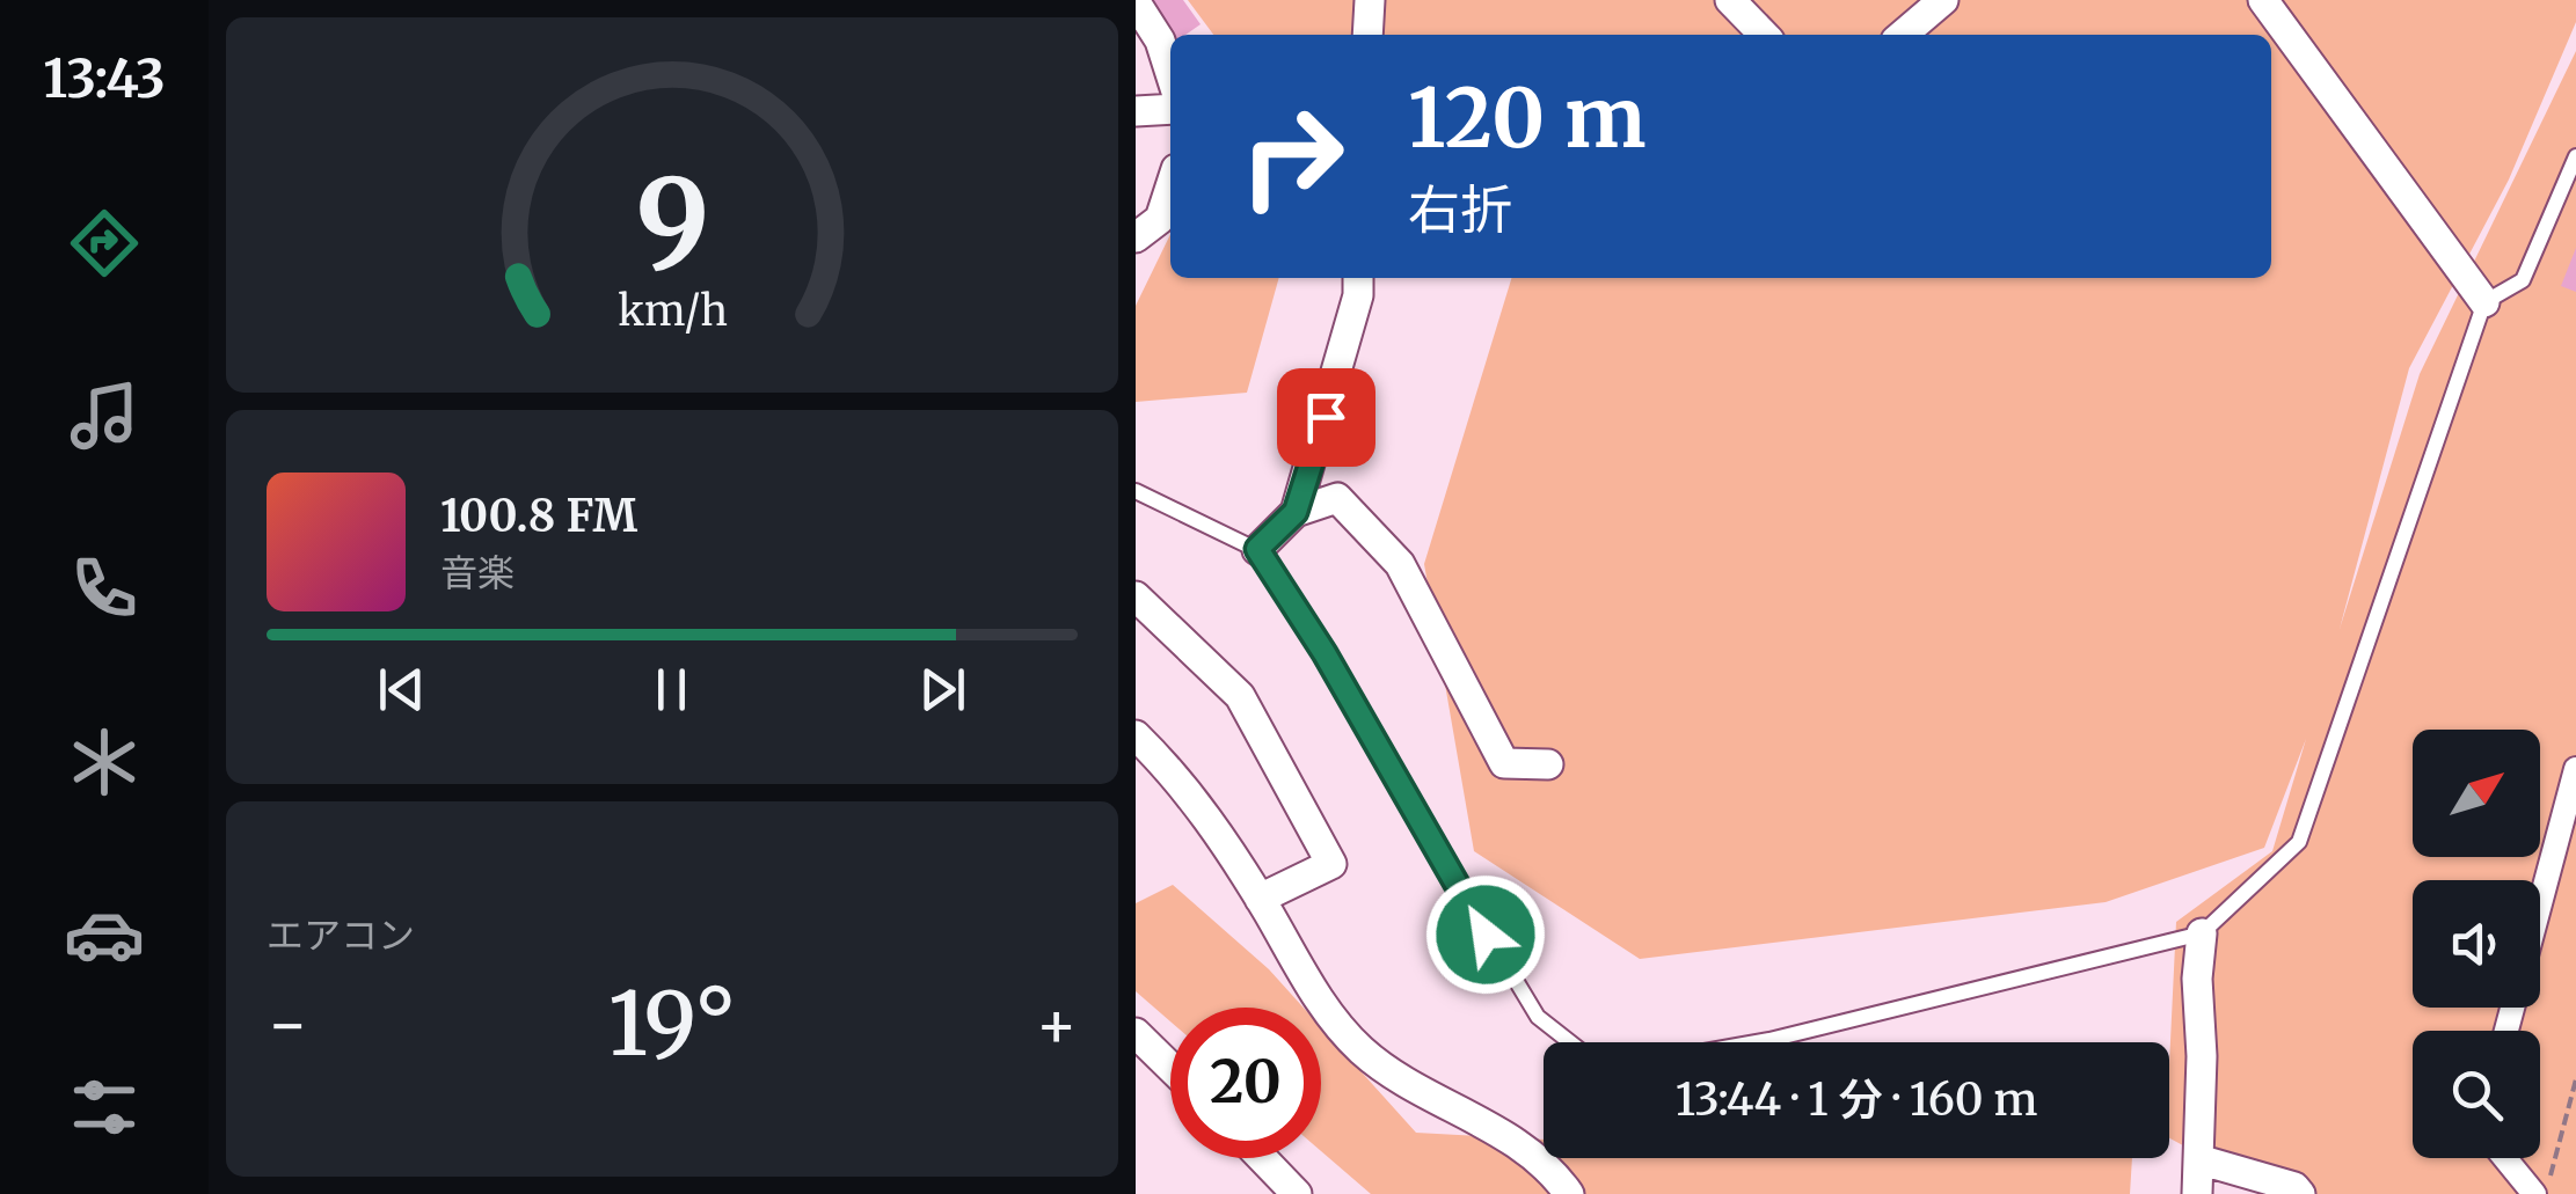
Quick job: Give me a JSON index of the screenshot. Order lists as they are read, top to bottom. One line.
{"north":"top right","page":{"tabs":"13:43","turn":["120 m","右折"],"song":["100.8 FM","音楽"],"tile":"エアコン","heat":["−","19°","+"],"limit":"20","trip":"13:44 · 1 分 · 160 m","gauge":["9","km/h"]}}
